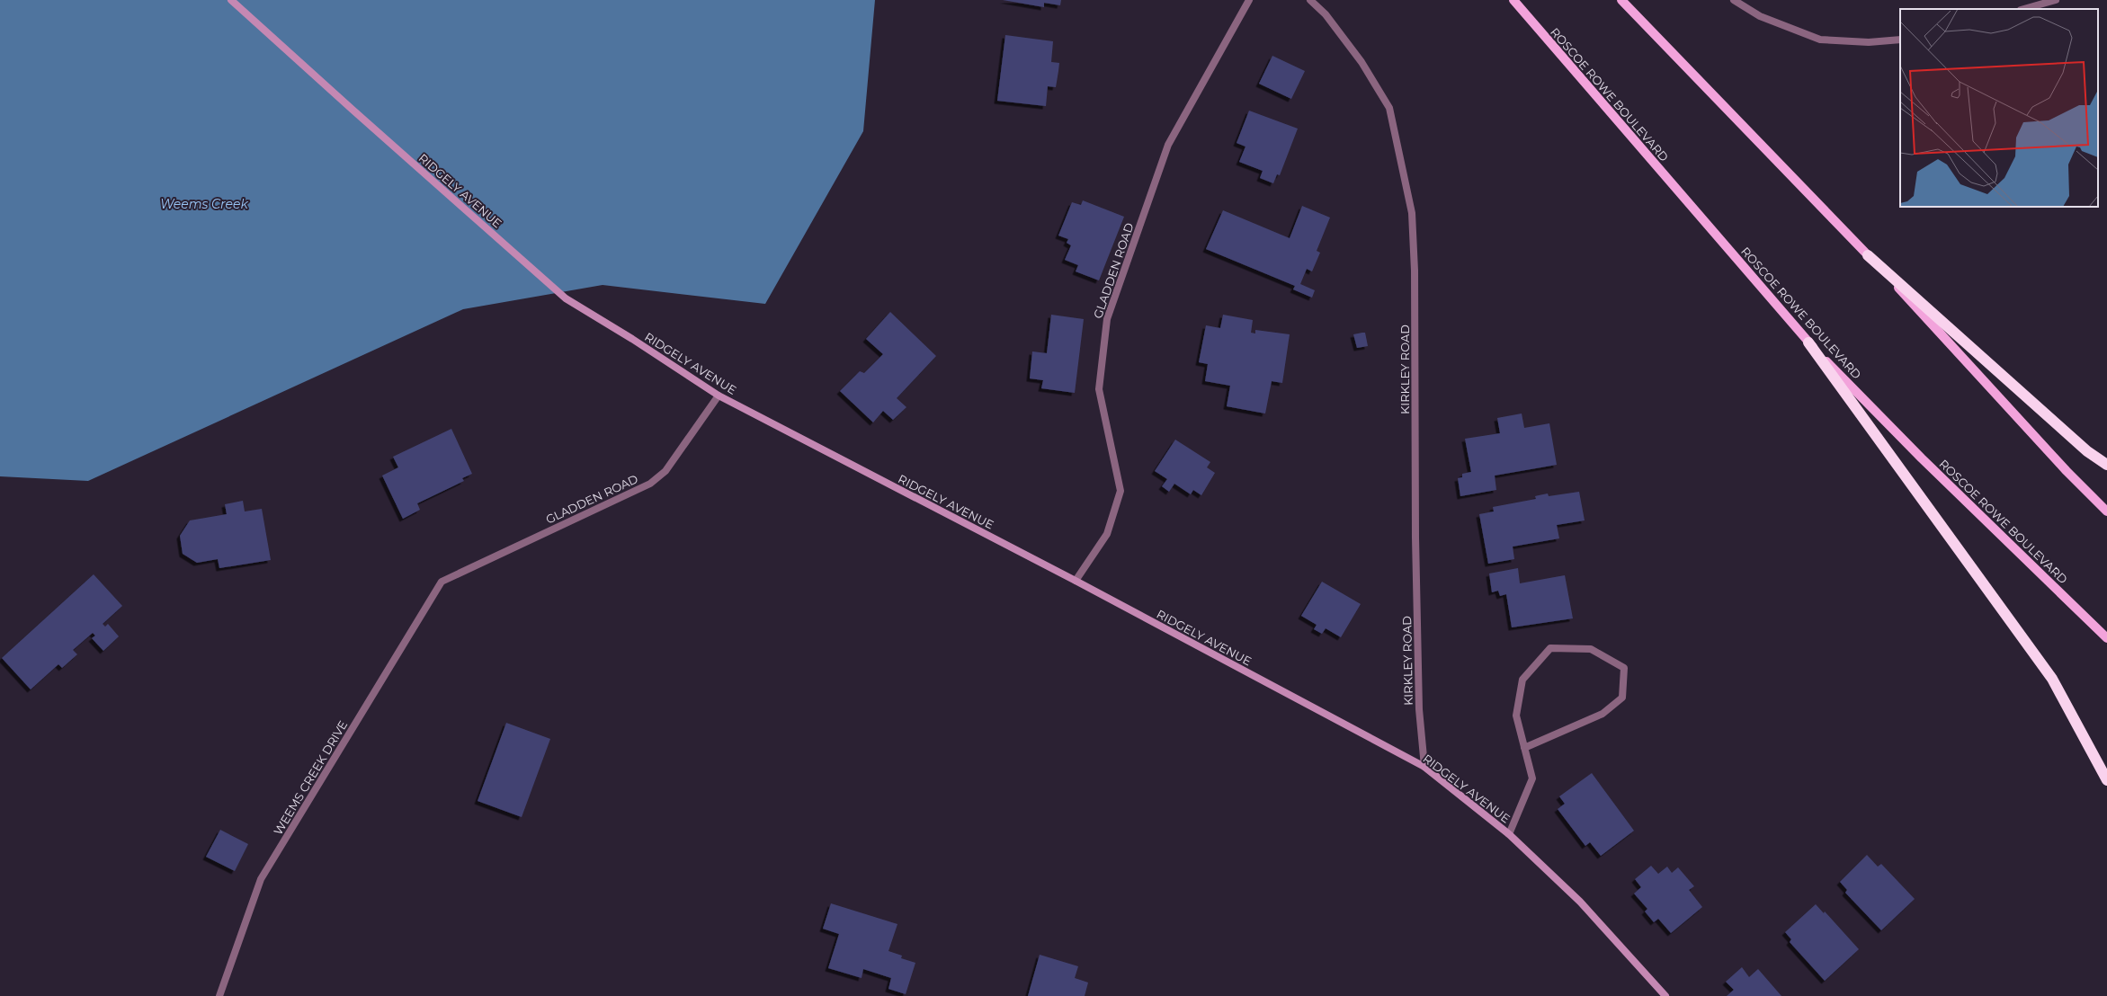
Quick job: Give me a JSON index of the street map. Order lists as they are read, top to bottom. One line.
{"streets":{"main road":["ROSCOE ROWE BOULEVARD","RIDGELY AVENUE"],"street":["GLADDEN ROAD","KIRKLEY ROAD","WEEMS CREEK DRIVE"]},"crossings":[["RIDGELY AVENUE","GLADDEN ROAD"],["RIDGELY AVENUE","KIRKLEY ROAD"],["GLADDEN ROAD","WEEMS CREEK DRIVE"]],"water":["Weems Creek"]}
